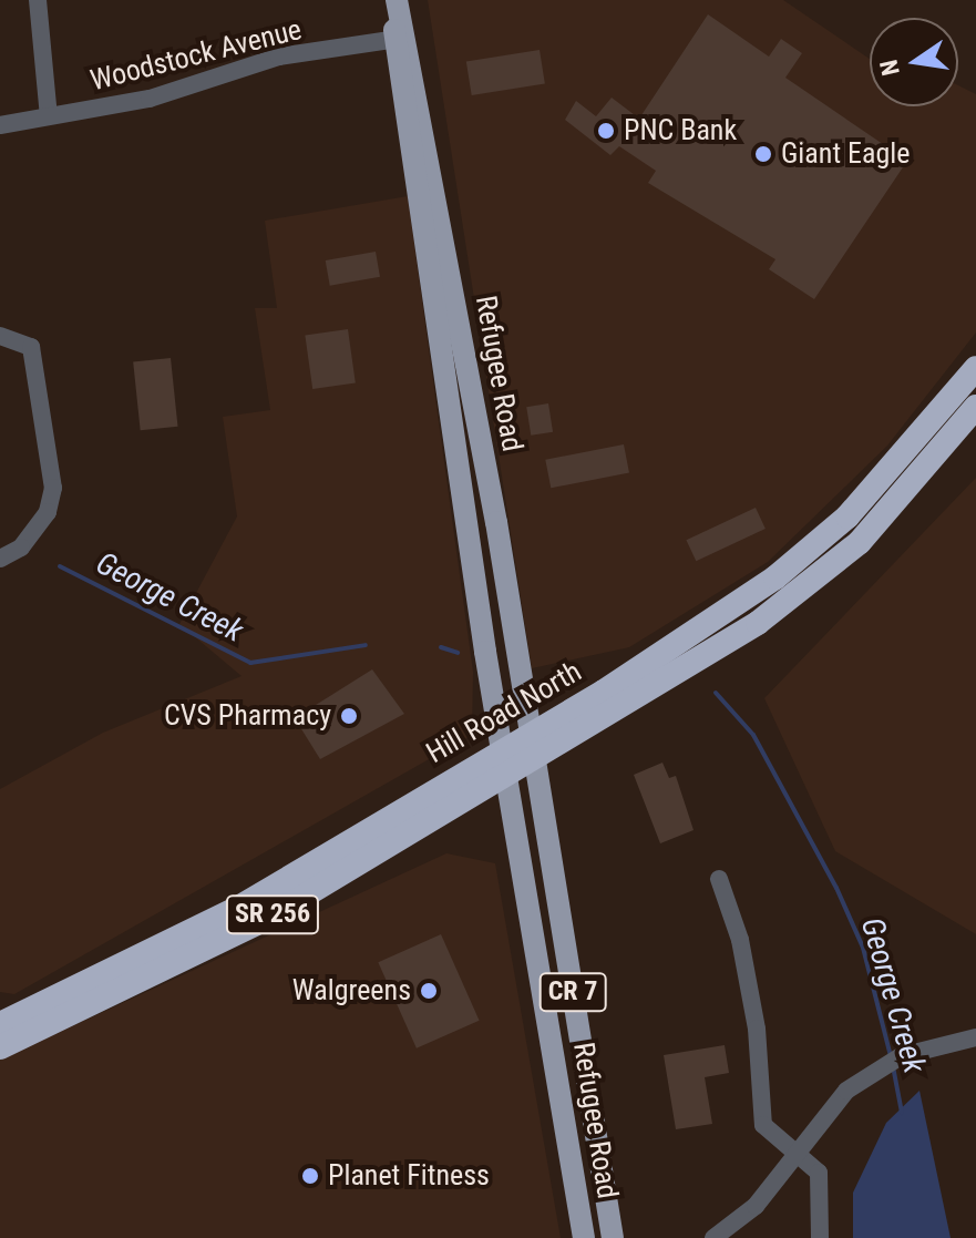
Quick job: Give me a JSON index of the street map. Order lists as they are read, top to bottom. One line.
{"streets":{"highway":["Hill Road North","SR 256"],"main road":["Refugee Road","CR 7"],"street":["Woodstock Avenue"]},"crossings":[["Woodstock Avenue","Refugee Road"],["Refugee Road","Hill Road North"]],"water":["George Creek"],"places":["PNC Bank","Giant Eagle","CVS Pharmacy","Walgreens","Planet Fitness"],"north":"left"}
